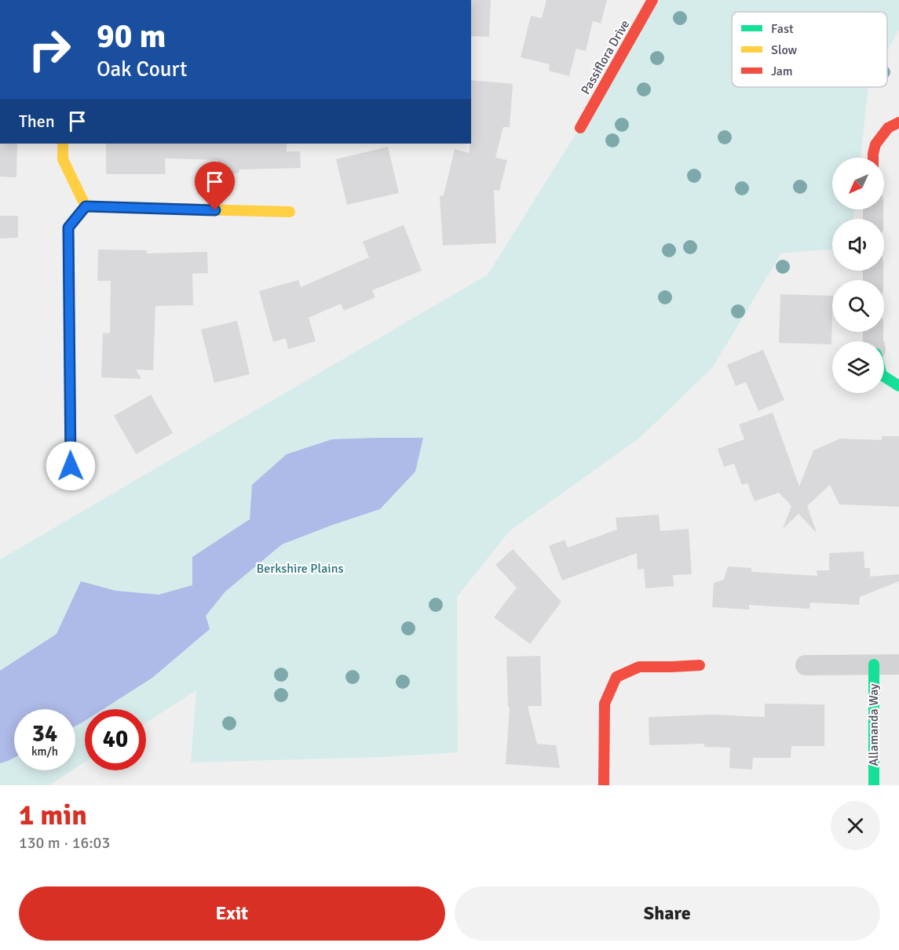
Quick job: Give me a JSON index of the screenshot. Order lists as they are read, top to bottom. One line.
{"streets":{"street":["Passiflora Drive","Allamanda Way"]},"parks":["Berkshire Plains"],"legend":["Fast","Slow","Jam"],"north":"bottom left","page":{"turn":["90 m","Oak Court"],"then":"Then","speed":"34 km/h","limit":"40","heading":["1 min","130 m · 16:03"],"buttons":["Exit","Share"]}}
